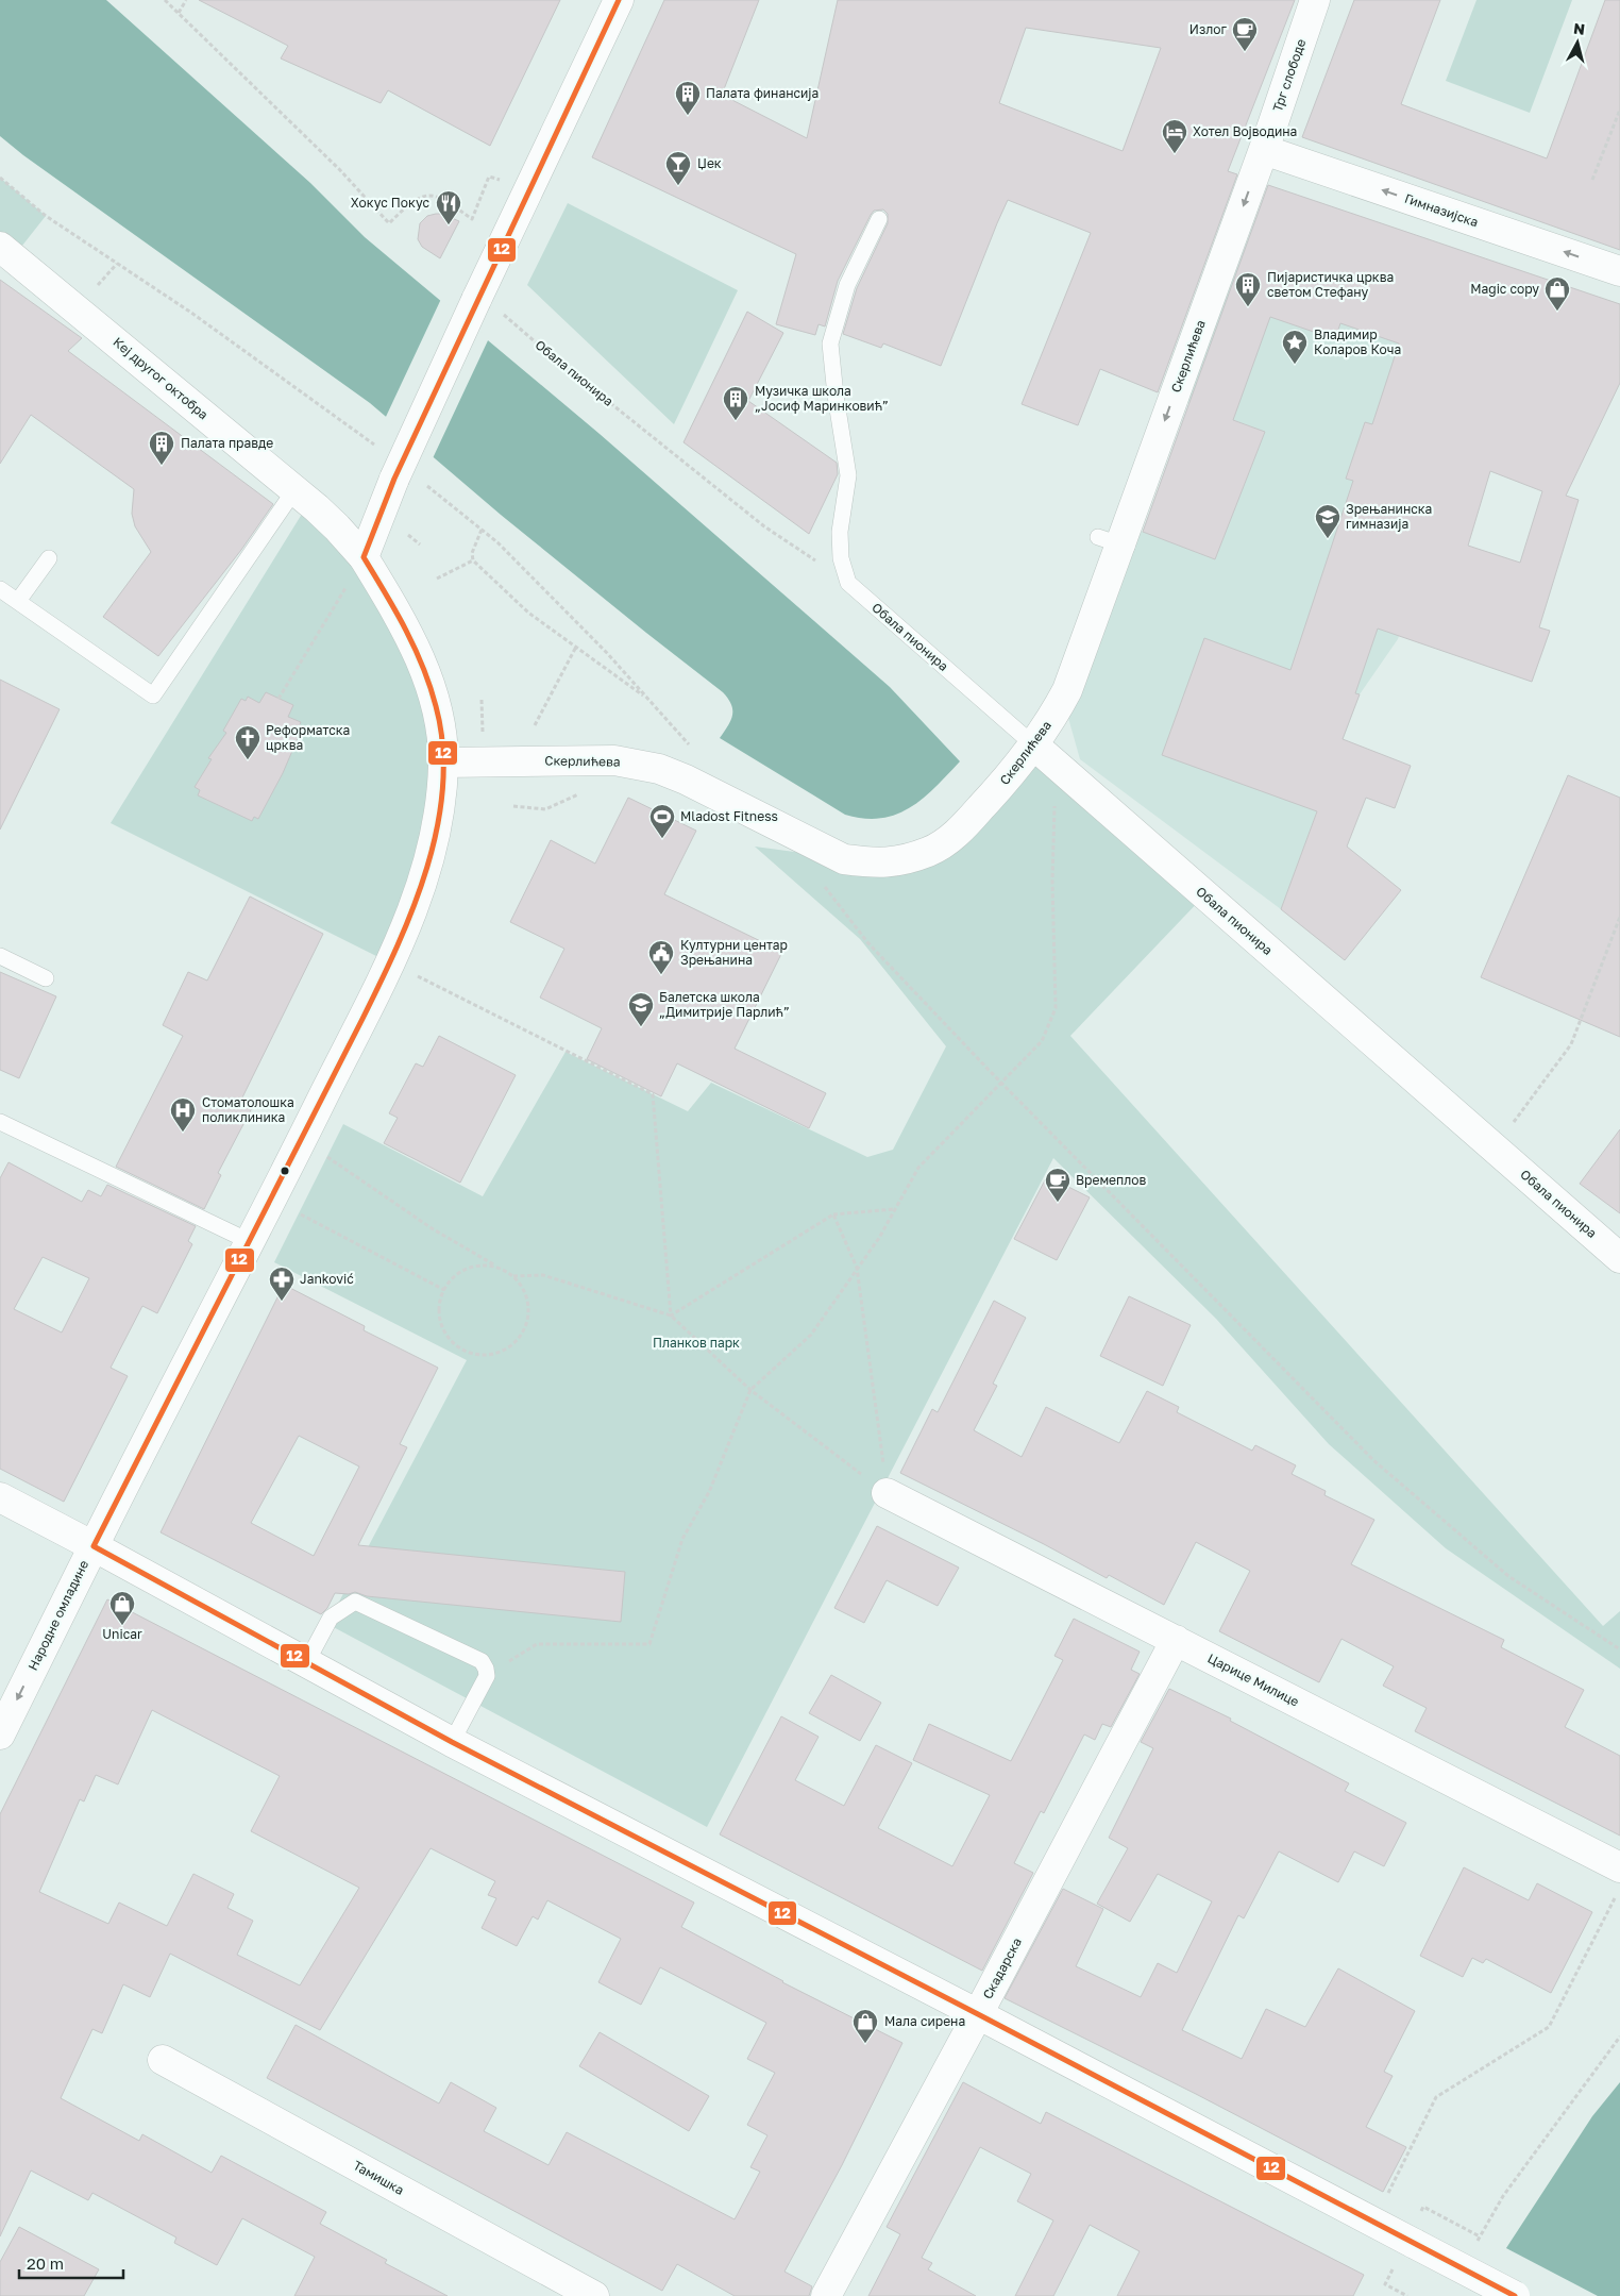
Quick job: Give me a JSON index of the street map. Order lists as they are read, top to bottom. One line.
{"streets":{"street":["Трг слободе","Гимназијска","Скерлићева","Обала пионира","Кеј другог октобра","Народне омладине","Царице Милице","Скадарска","Тамишка"]},"crossings":[["Трг слободе","Гимназијска"],["Трг слободе","Скерлићева"],["Гимназијска","Скерлићева"],["Скерлићева","Обала пионира"],["Скерлићева","Народне омладине"],["Кеј другог октобра","Народне омладине"],["Царице Милице","Скадарска"]],"one_way":["Гимназијска","Скерлићева"],"parks":["Планков парк"],"places":{"cafe":["Излог","Времеплов"],"building":["Палата финансија","Пијаристичка црква светом Стефану","Музичка школа „Јосиф Маринковић”","Палата правде"],"hotel":["Хотел Војводина"],"bar":["Џек"],"restaurant":["Хокус Покус"],"shop":["Magic copy","Unicar","Мала сирена"],"place":["Владимир Коларов Коча"],"school or university":["Зрењанинска гимназија","Балетска школа „Димитрије Парлић”"],"church":["Реформатска црква"],"sports":["Mladost Fitness"],"public building":["Културни центар Зрењанина"],"hospital":["Стоматолошка поликлиника"],"pharmacy":["Janković"]},"lines":["transit line 12"],"scale_bar":"20 m","north":"top"}
